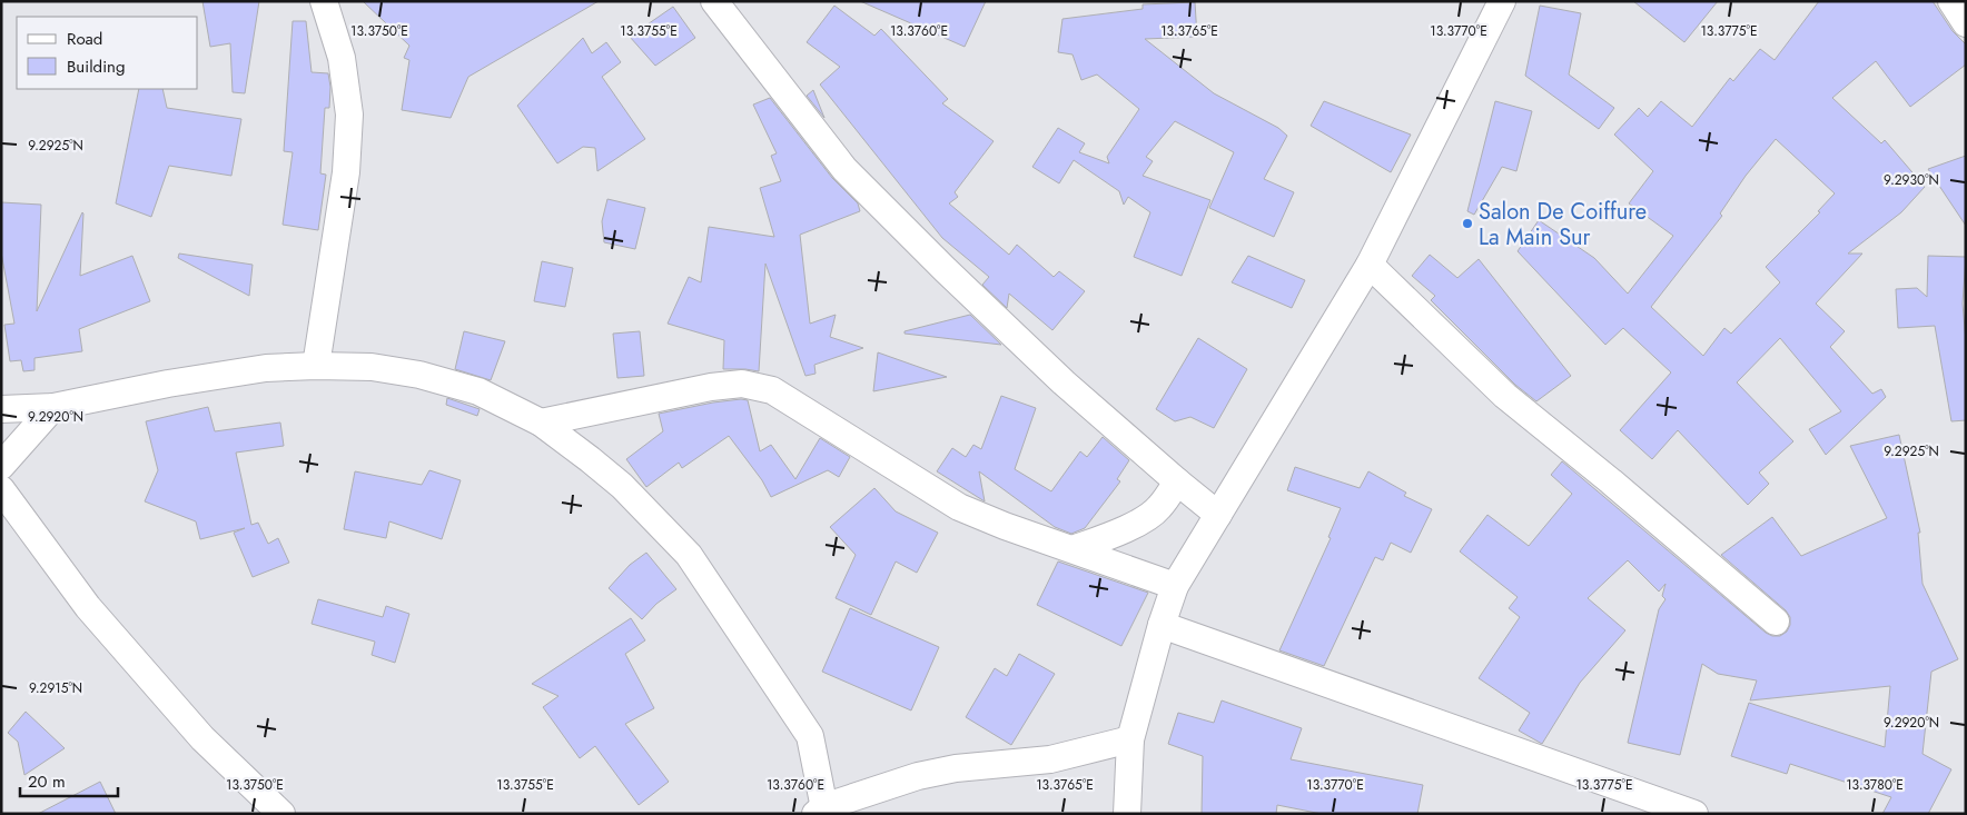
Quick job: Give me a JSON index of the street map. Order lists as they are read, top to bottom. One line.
{"places":["Salon De Coiffure La Main Sur"],"legend":["Road","Building"],"scale_bar":"20 m","coordinates":["13.3750°E","13.3755°E","13.3760°E","13.3765°E","13.3770°E","13.3775°E","9.2925°N","9.2930°N","9.2920°N","9.2915°N","13.3780°E"]}
